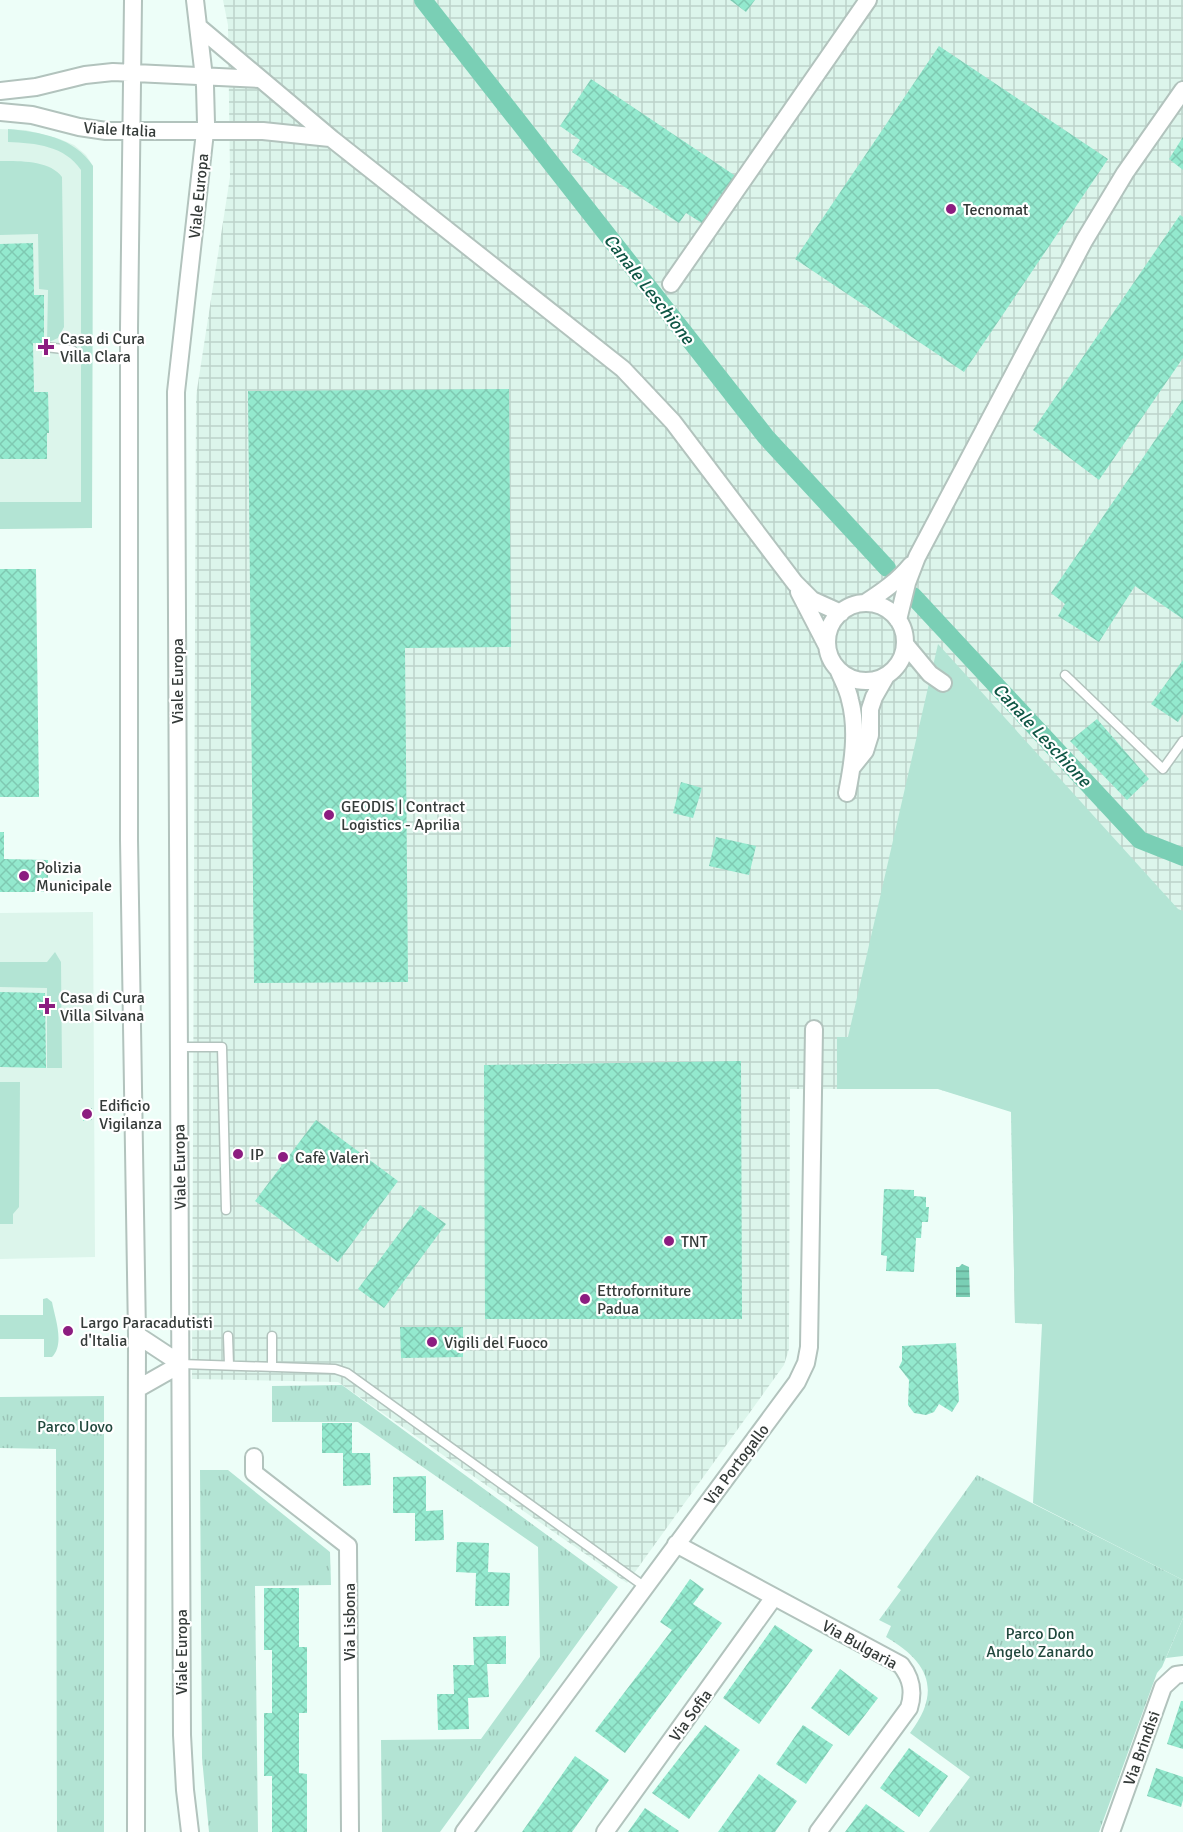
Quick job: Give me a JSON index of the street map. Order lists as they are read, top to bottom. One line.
{"streets":{"street":["Viale Italia","Viale Europa","Via Portogallo","Via Lisbona","Via Bulgaria","Via Sofia","Via Brindisi"]},"crossings":[["Viale Italia","Viale Europa"],["Via Portogallo","Via Bulgaria"],["Via Bulgaria","Via Sofia"]],"water":["Canale Leschione"],"parks":["Parco Uovo","Parco Don Angelo Zanardo"],"places":{"other":["Tecnomat","GEODIS | Contract Logistics - Aprilia","Polizia Municipale","Edificio Vigilanza","IP","Cafè Valerì","TNT","Ettroforniture Padua","Largo Paracadutisti d'Italia","Vigili del Fuoco"],"health":["Casa di Cura Villa Clara","Casa di Cura Villa Silvana"]}}
